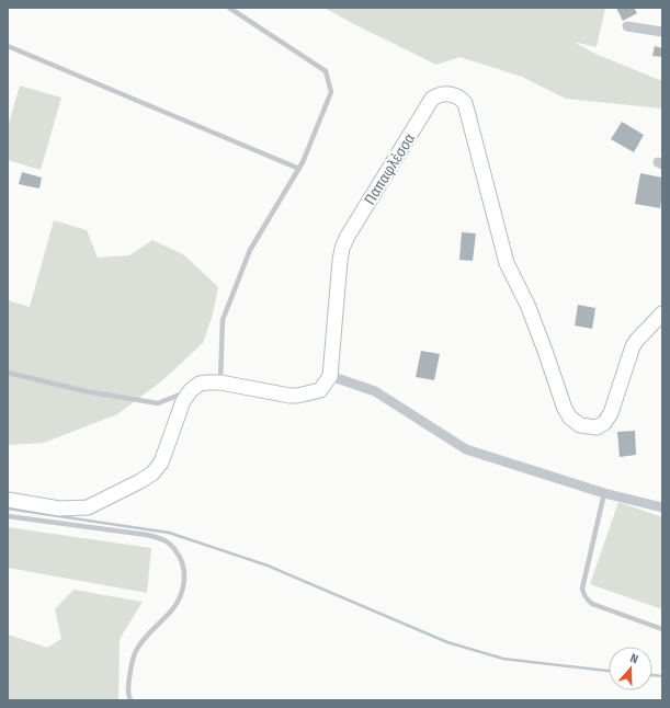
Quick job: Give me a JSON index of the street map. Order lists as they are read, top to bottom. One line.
{"streets":{"street":["Παπαφλέσσα"]},"north":"top"}
